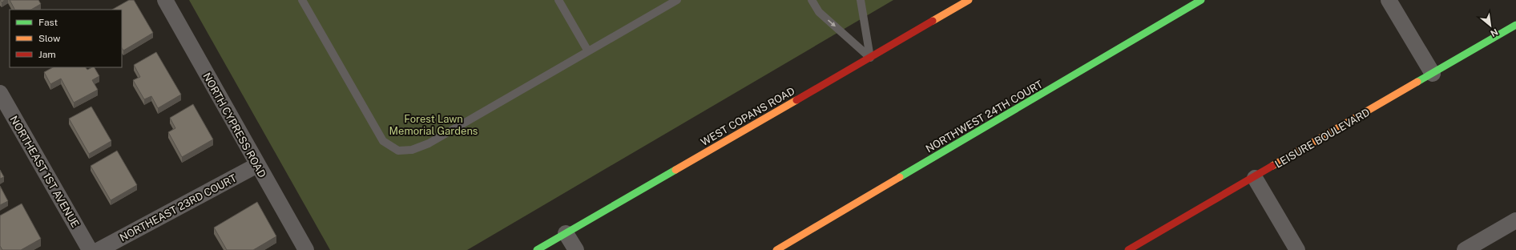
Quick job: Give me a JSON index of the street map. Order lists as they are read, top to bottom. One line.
{"streets":{"street":["WEST COPANS ROAD","NORTHWEST 24TH COURT","NORTH CYPRESS ROAD","LEISURE BOULEVARD","NORTHEAST 1ST AVENUE","NORTHEAST 23RD COURT"]},"crossings":[["NORTH CYPRESS ROAD","NORTHEAST 23RD COURT"]],"parks":["Forest Lawn Memorial Gardens"],"legend":["Fast","Slow","Jam"],"north":"bottom right"}
